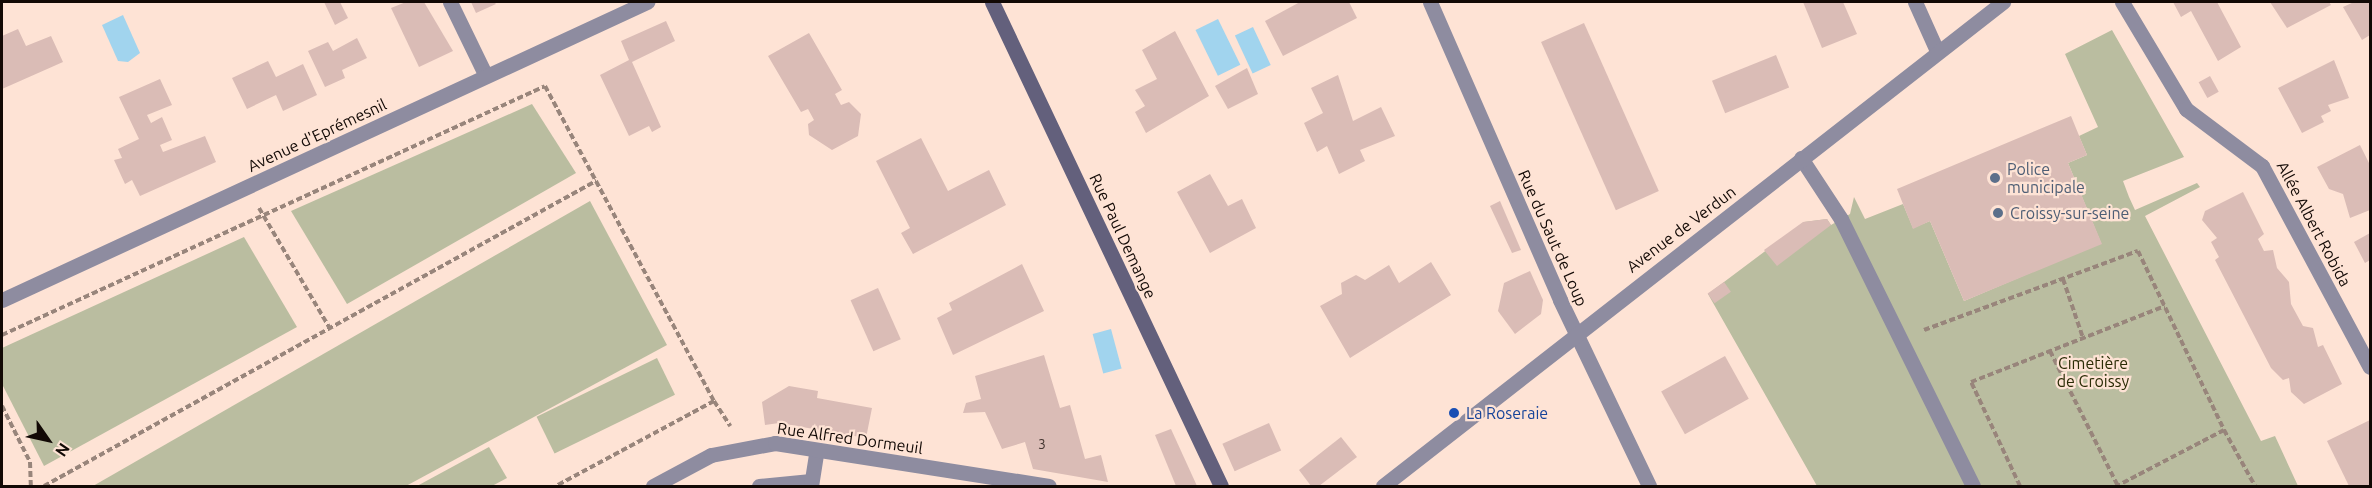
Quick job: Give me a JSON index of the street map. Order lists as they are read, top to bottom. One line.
{"streets":{"main road":["Rue Paul Demange"],"street":["Avenue d'Eprémesnil","Allée Albert Robida","Avenue de Verdun","Rue du Saut de Loup","Rue Alfred Dormeuil"]},"crossings":[["Avenue de Verdun","Rue du Saut de Loup"]],"parks":["Cimetière de Croissy"],"places":["Police municipale","Croissy-sur-seine","La Roseraie"],"house_numbers":["3"],"north":"bottom right"}
